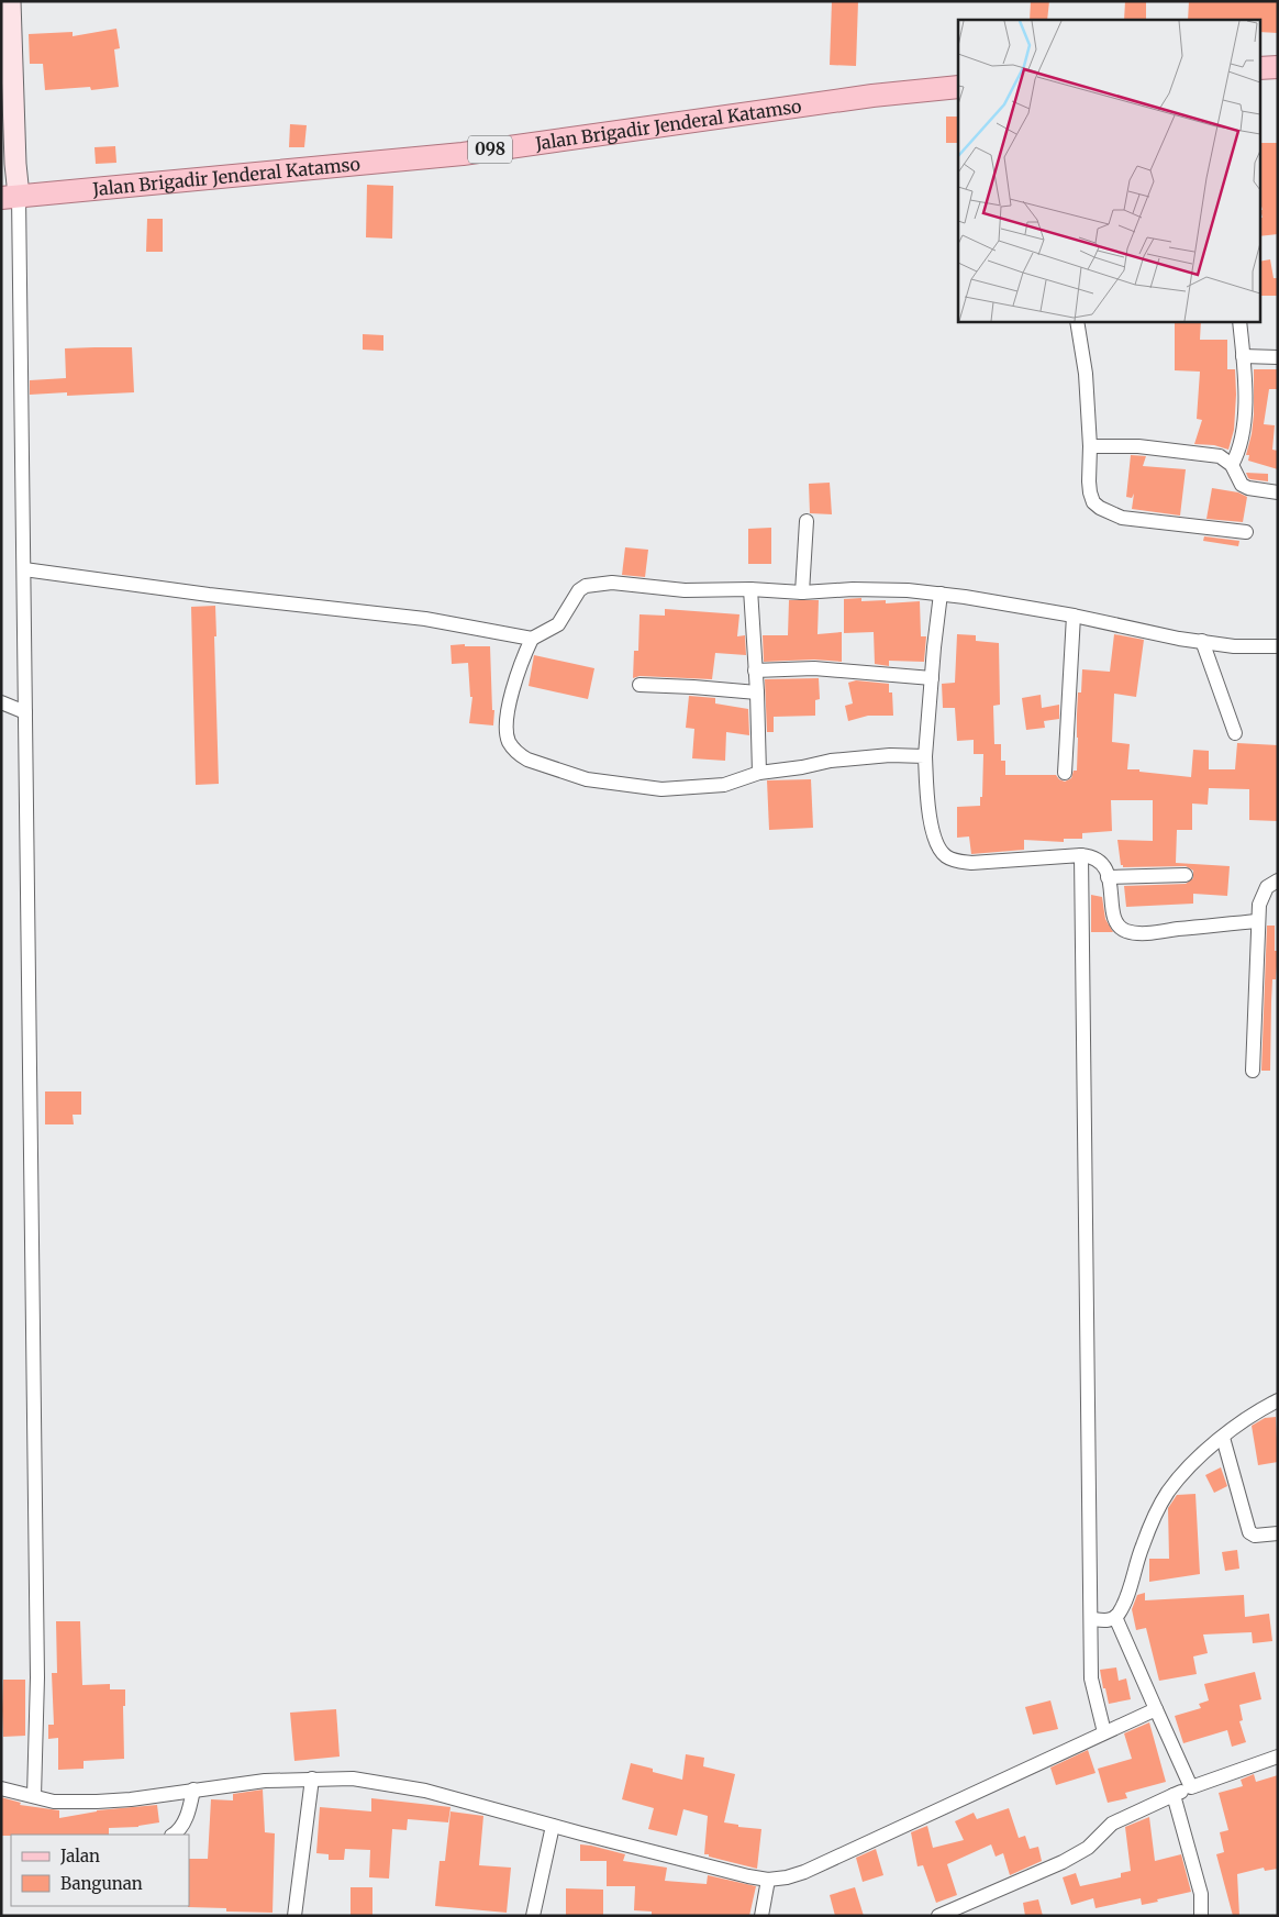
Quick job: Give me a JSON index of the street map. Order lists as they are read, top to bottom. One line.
{"streets":{"main road":["Jalan Brigadir Jenderal Katamso","098"]},"legend":["Jalan","Bangunan"]}
